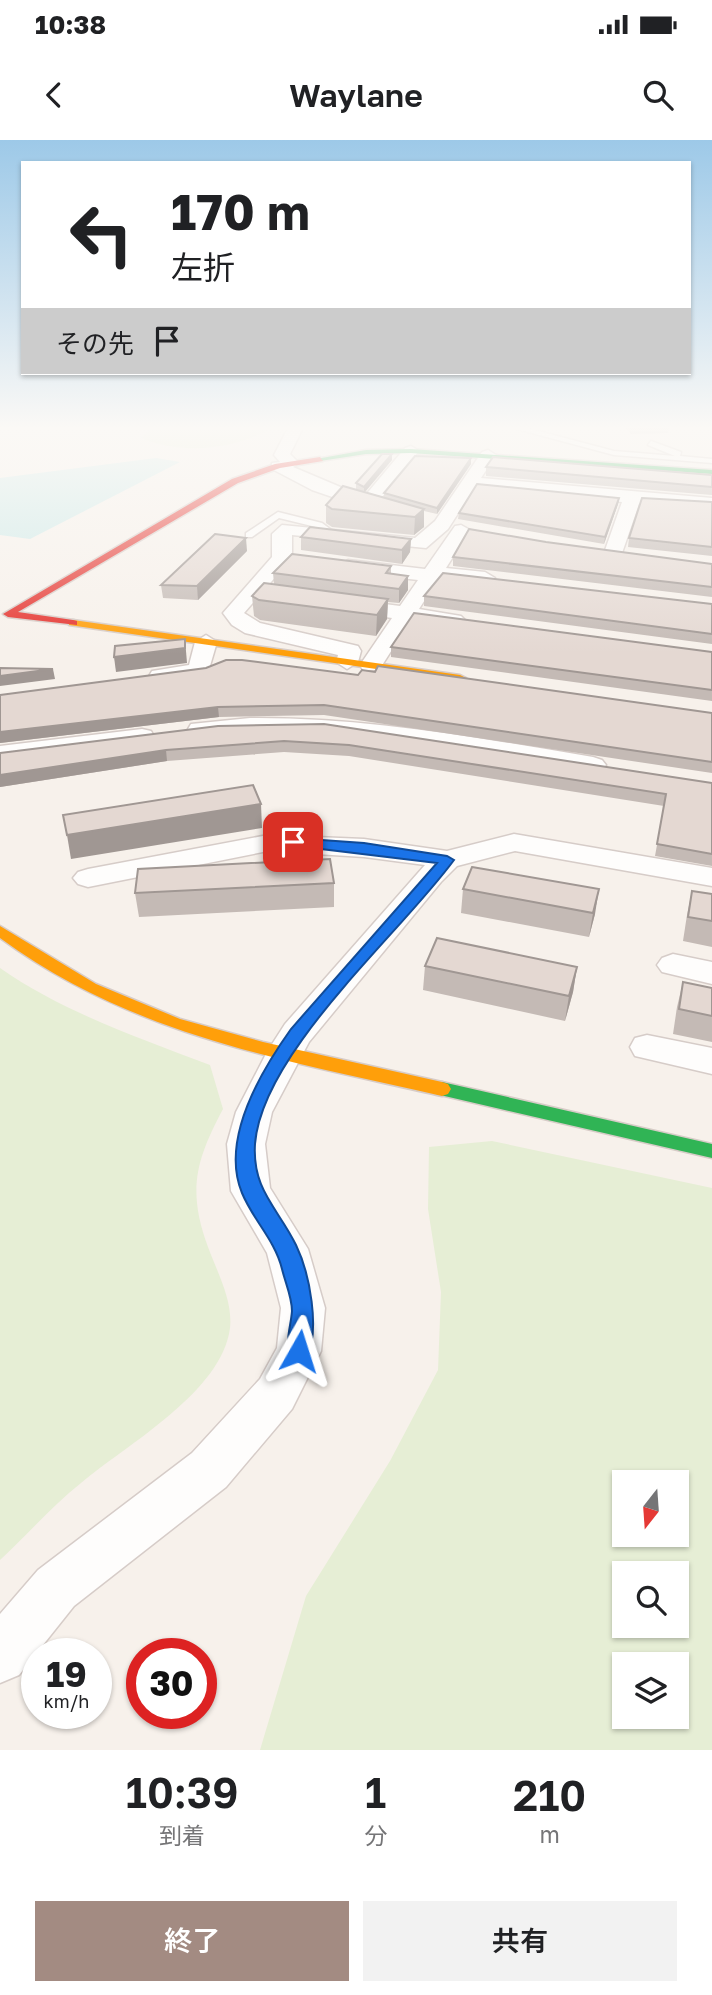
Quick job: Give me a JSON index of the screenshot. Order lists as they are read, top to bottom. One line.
{"north":"bottom","page":{"status":"10:38","header":"Waylane","turn":["170 m","左折"],"then":"その先","speed":"19 km/h","limit":"30","eta":["10:39","到着","1","分","210","m"],"buttons":["終了","共有"]}}
